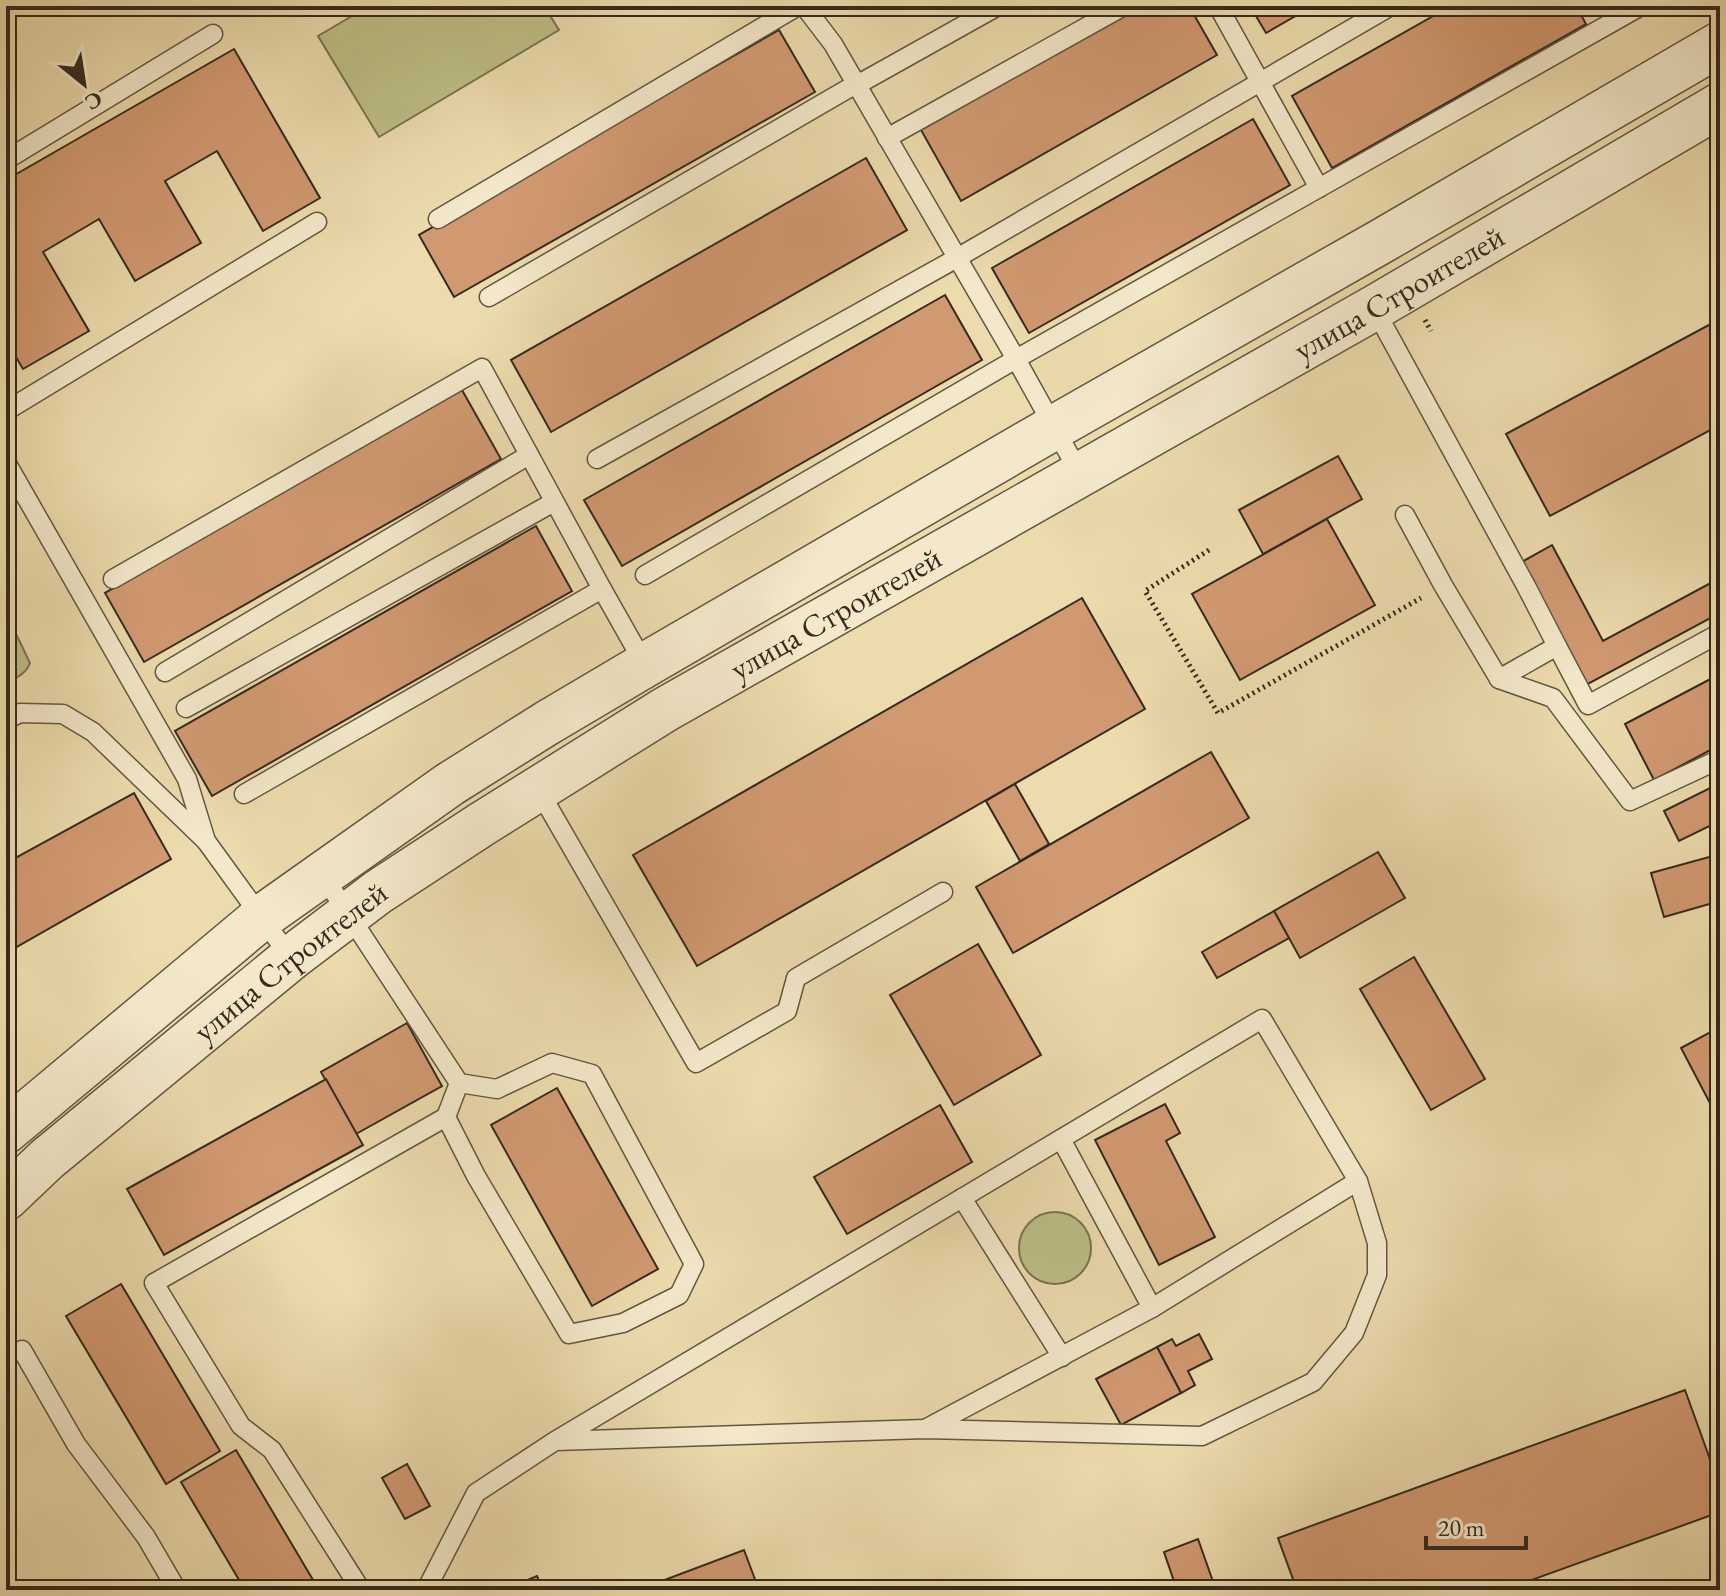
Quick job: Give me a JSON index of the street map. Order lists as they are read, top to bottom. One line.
{"streets":{"street":["улица Строителей"]},"scale_bar":"20 m","north":"bottom right"}
